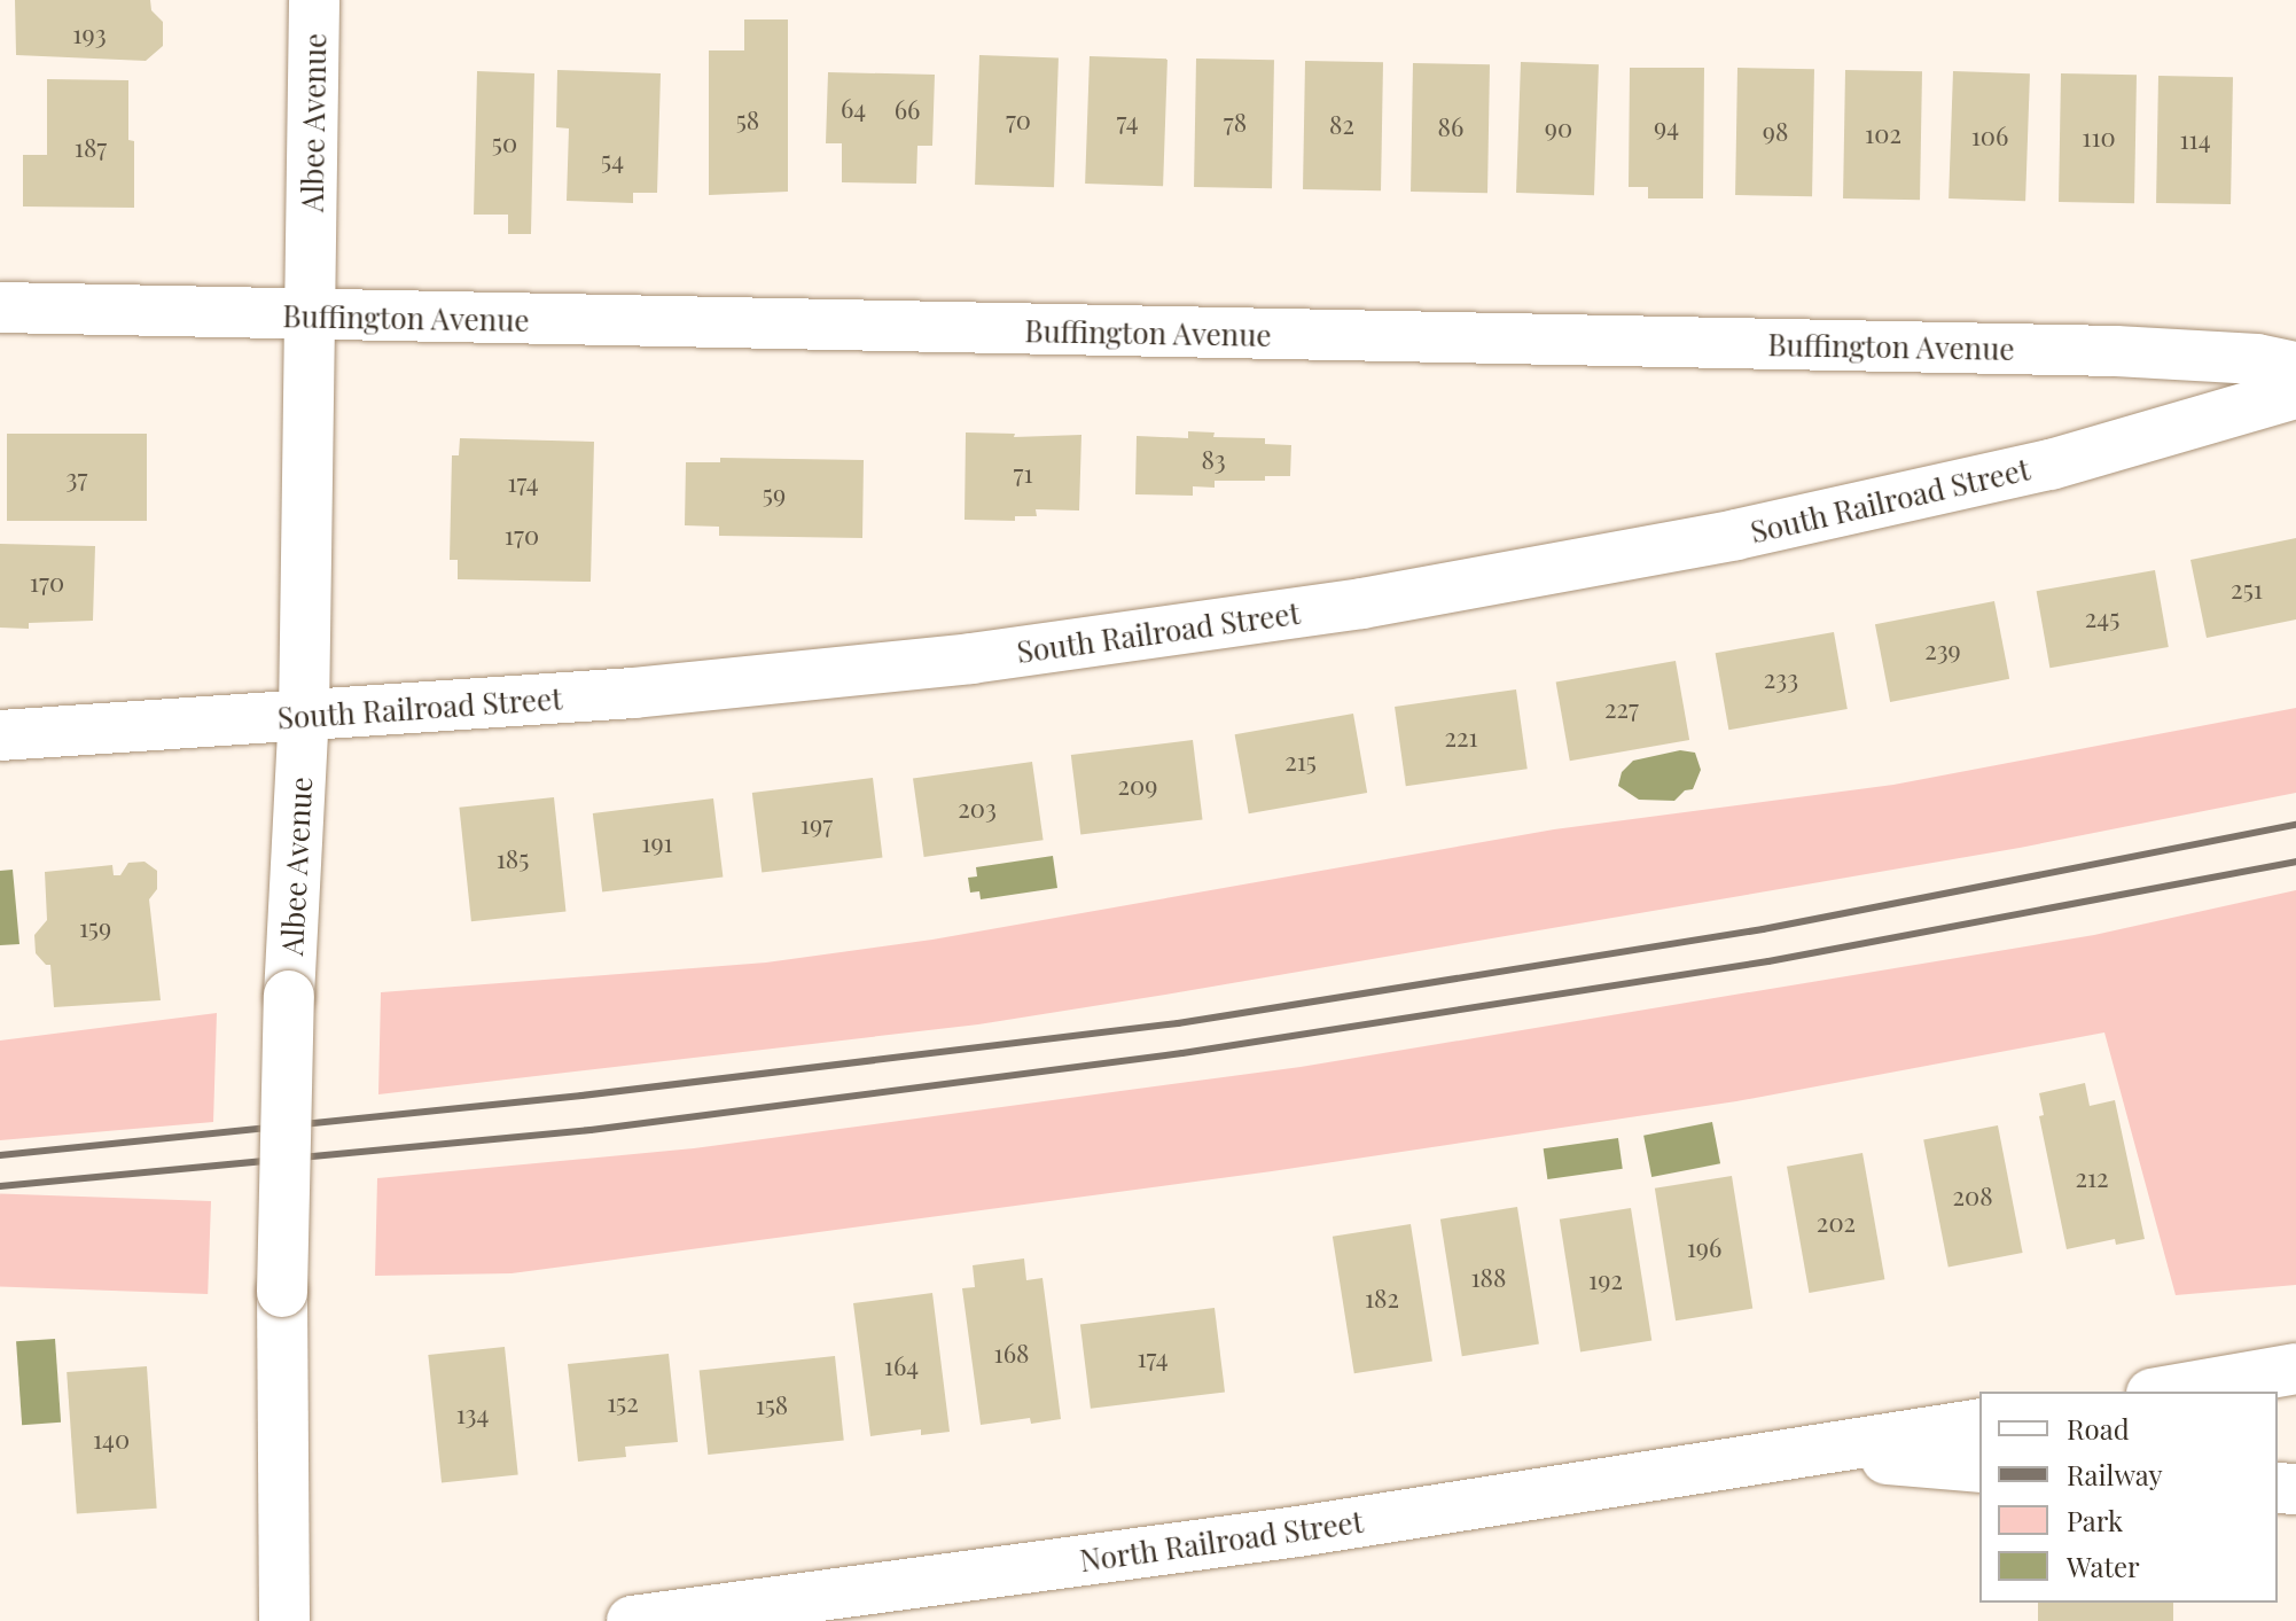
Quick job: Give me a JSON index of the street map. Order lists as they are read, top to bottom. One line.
{"streets":{"street":["Albee Avenue","Buffington Avenue","South Railroad Street","North Railroad Street"]},"crossings":[["Albee Avenue","Buffington Avenue"],["Albee Avenue","South Railroad Street"]],"house_numbers":["193","64","66","58","70","74","78","82","86","94","90","98","102","106","110","114","50","187","54","83","71","37","174","59","170","170","251","245","239","233","227","221","215","209","203","197","191","185","159","212","208","202","196","188","192","182","168","174","164","152","158","134","140"],"legend":["Road","Railway","Park","Water"]}
